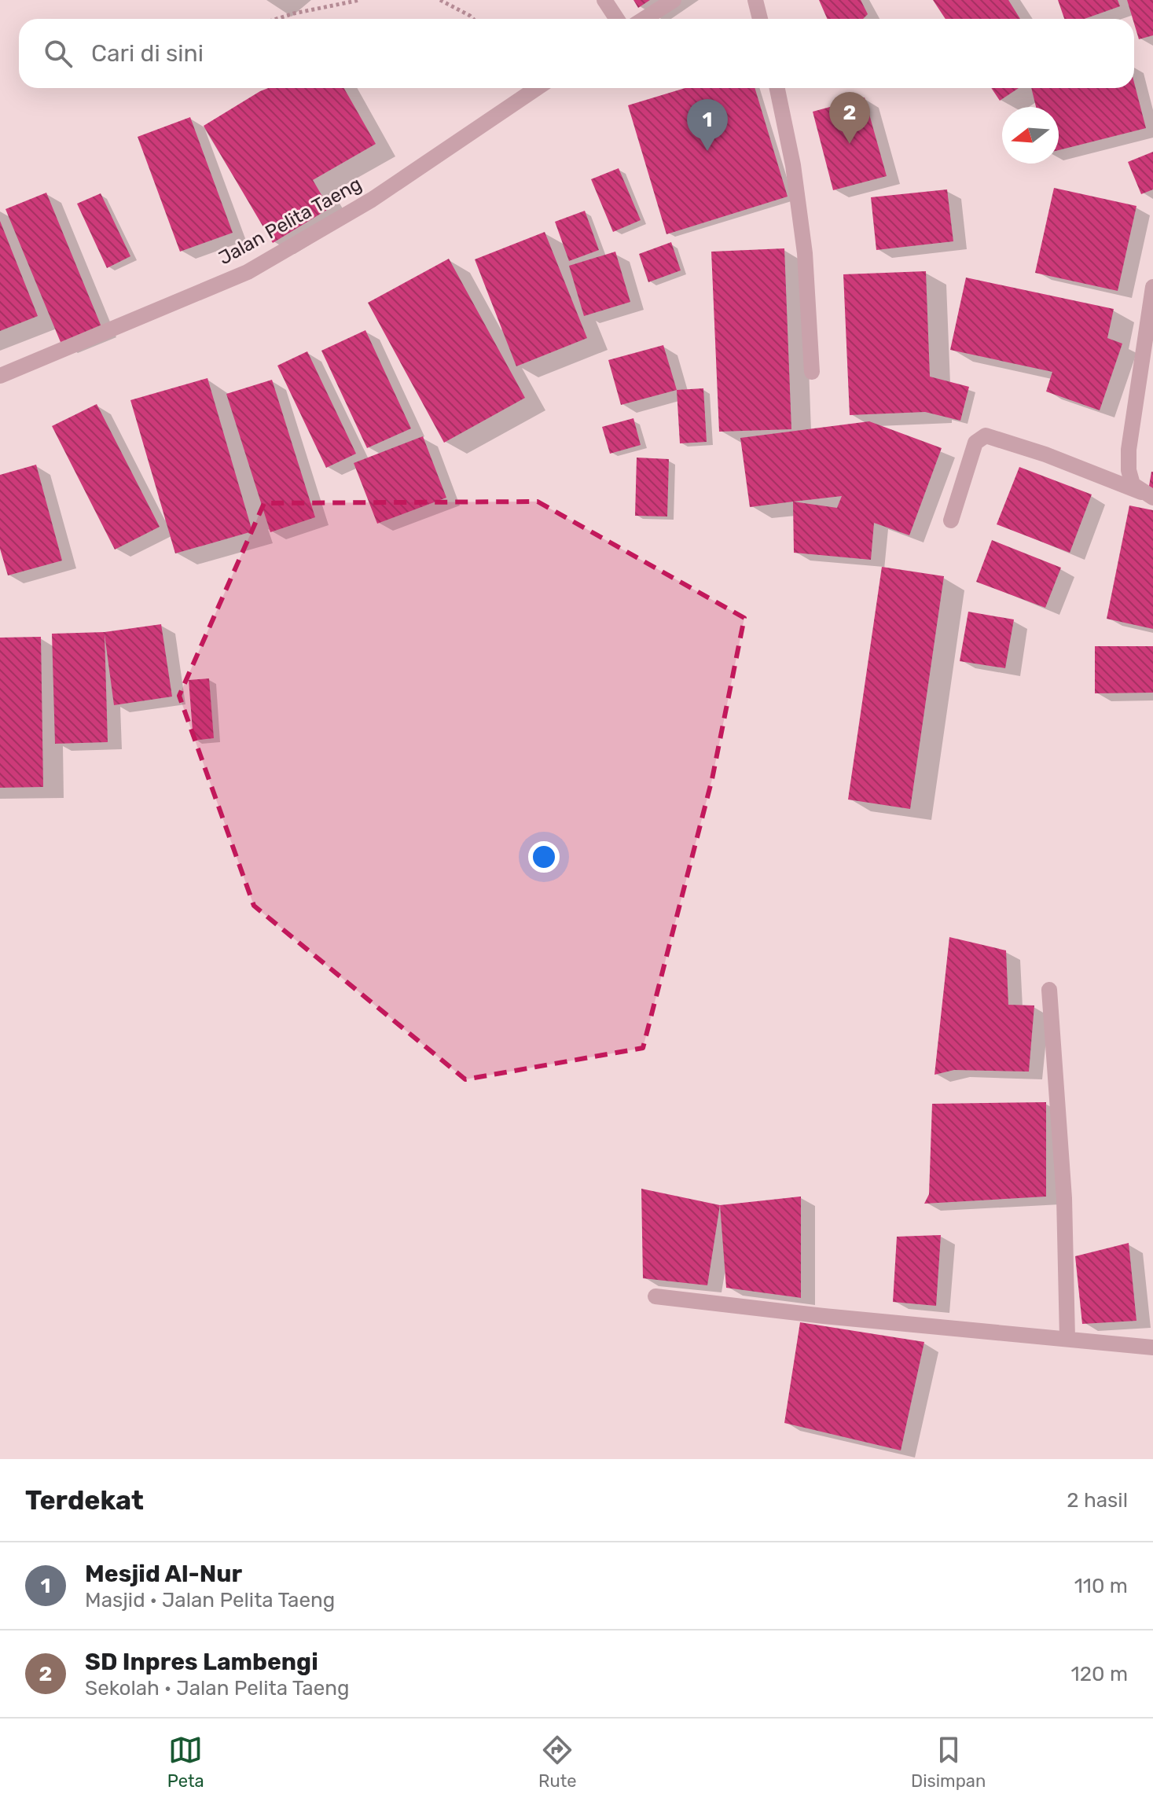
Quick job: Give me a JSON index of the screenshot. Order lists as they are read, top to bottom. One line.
{"streets":{"street":["Jalan Pelita Taeng"]},"north":"left","page":{"search":"Cari di sini","pins":["2","1"],"heading":["Terdekat","2 hasil"],"list":[{"mark":"1","name":"Mesjid Al-Nur","note":"Masjid · Jalan Pelita Taeng","value":"110 m"},{"mark":"2","name":"SD Inpres Lambengi","note":"Sekolah · Jalan Pelita Taeng","value":"120 m"}],"nav":["Peta","Rute","Disimpan"]}}
